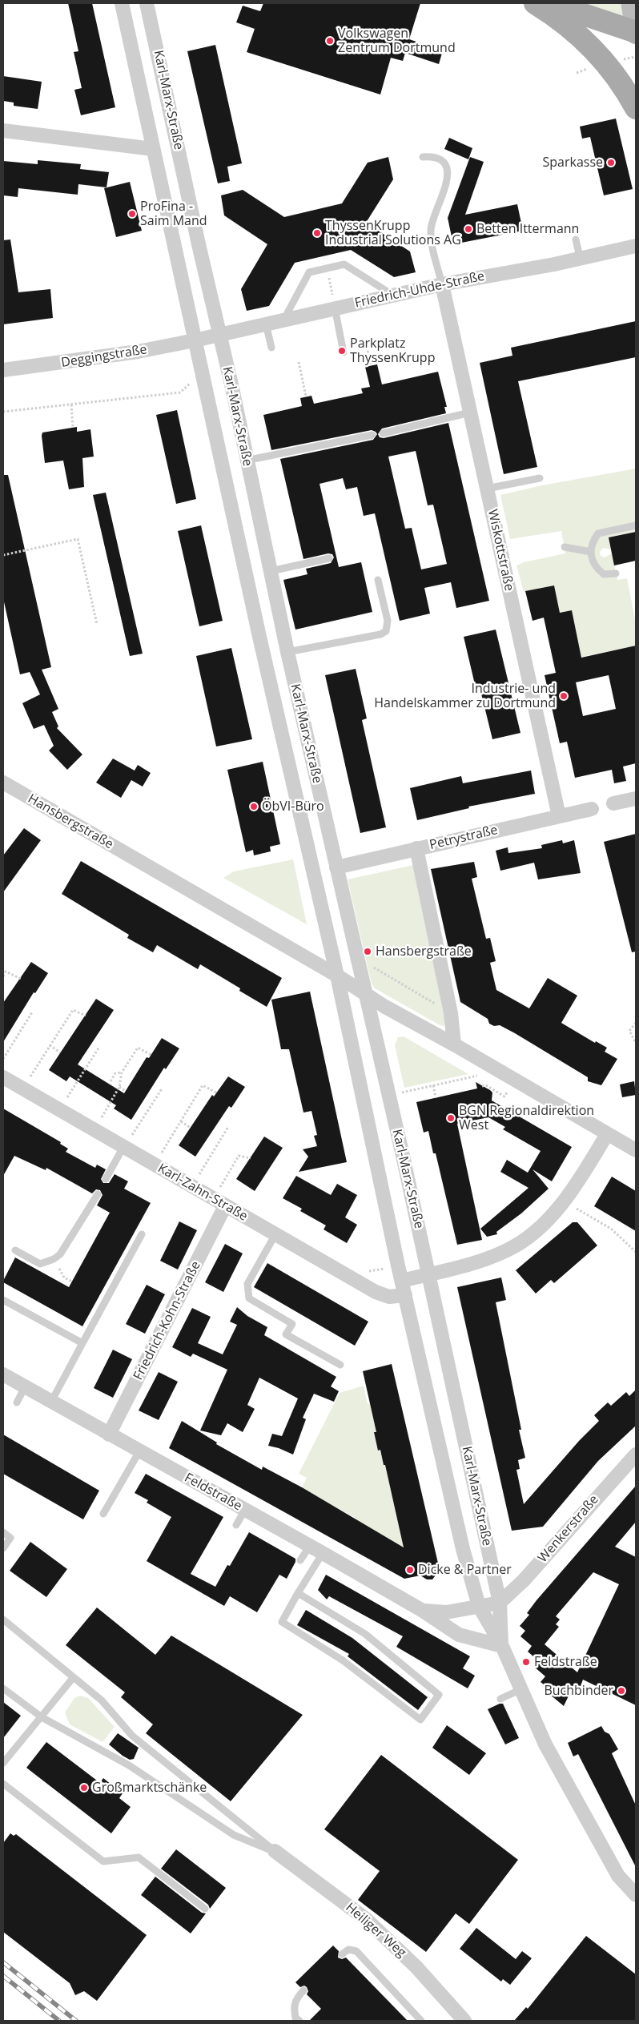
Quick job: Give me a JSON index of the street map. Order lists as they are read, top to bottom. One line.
{"streets":{"street":["Karl-Marx-Straße","Friedrich-Uhde-Straße","Deggingstraße","Wiskottstraße","Hansbergstraße","Petrystraße","Karl-Zahn-Straße","Friedrich-Kohn-Straße","Feldstraße","Wenkerstraße","Heiliger Weg"]},"crossings":[["Karl-Marx-Straße","Friedrich-Uhde-Straße"],["Karl-Marx-Straße","Deggingstraße"],["Karl-Marx-Straße","Hansbergstraße"],["Karl-Marx-Straße","Petrystraße"],["Karl-Marx-Straße","Karl-Zahn-Straße"],["Karl-Marx-Straße","Feldstraße"],["Karl-Marx-Straße","Wenkerstraße"],["Friedrich-Uhde-Straße","Deggingstraße"],["Friedrich-Uhde-Straße","Wiskottstraße"],["Wiskottstraße","Petrystraße"],["Karl-Zahn-Straße","Friedrich-Kohn-Straße"],["Friedrich-Kohn-Straße","Feldstraße"],["Feldstraße","Wenkerstraße"]],"places":["Volkswagen Zentrum Dortmund","Sparkasse","ProFina - Saim Mand","Betten Ittermann","ThyssenKrupp Industrial Solutions AG","Parkplatz ThyssenKrupp","Industrie- und Handelskammer zu Dortmund","ÖbVI-Büro","Hansbergstraße","BGN Regionaldirektion West","Dicke & Partner","Feldstraße","Buchbinder","Großmarktschänke"]}
